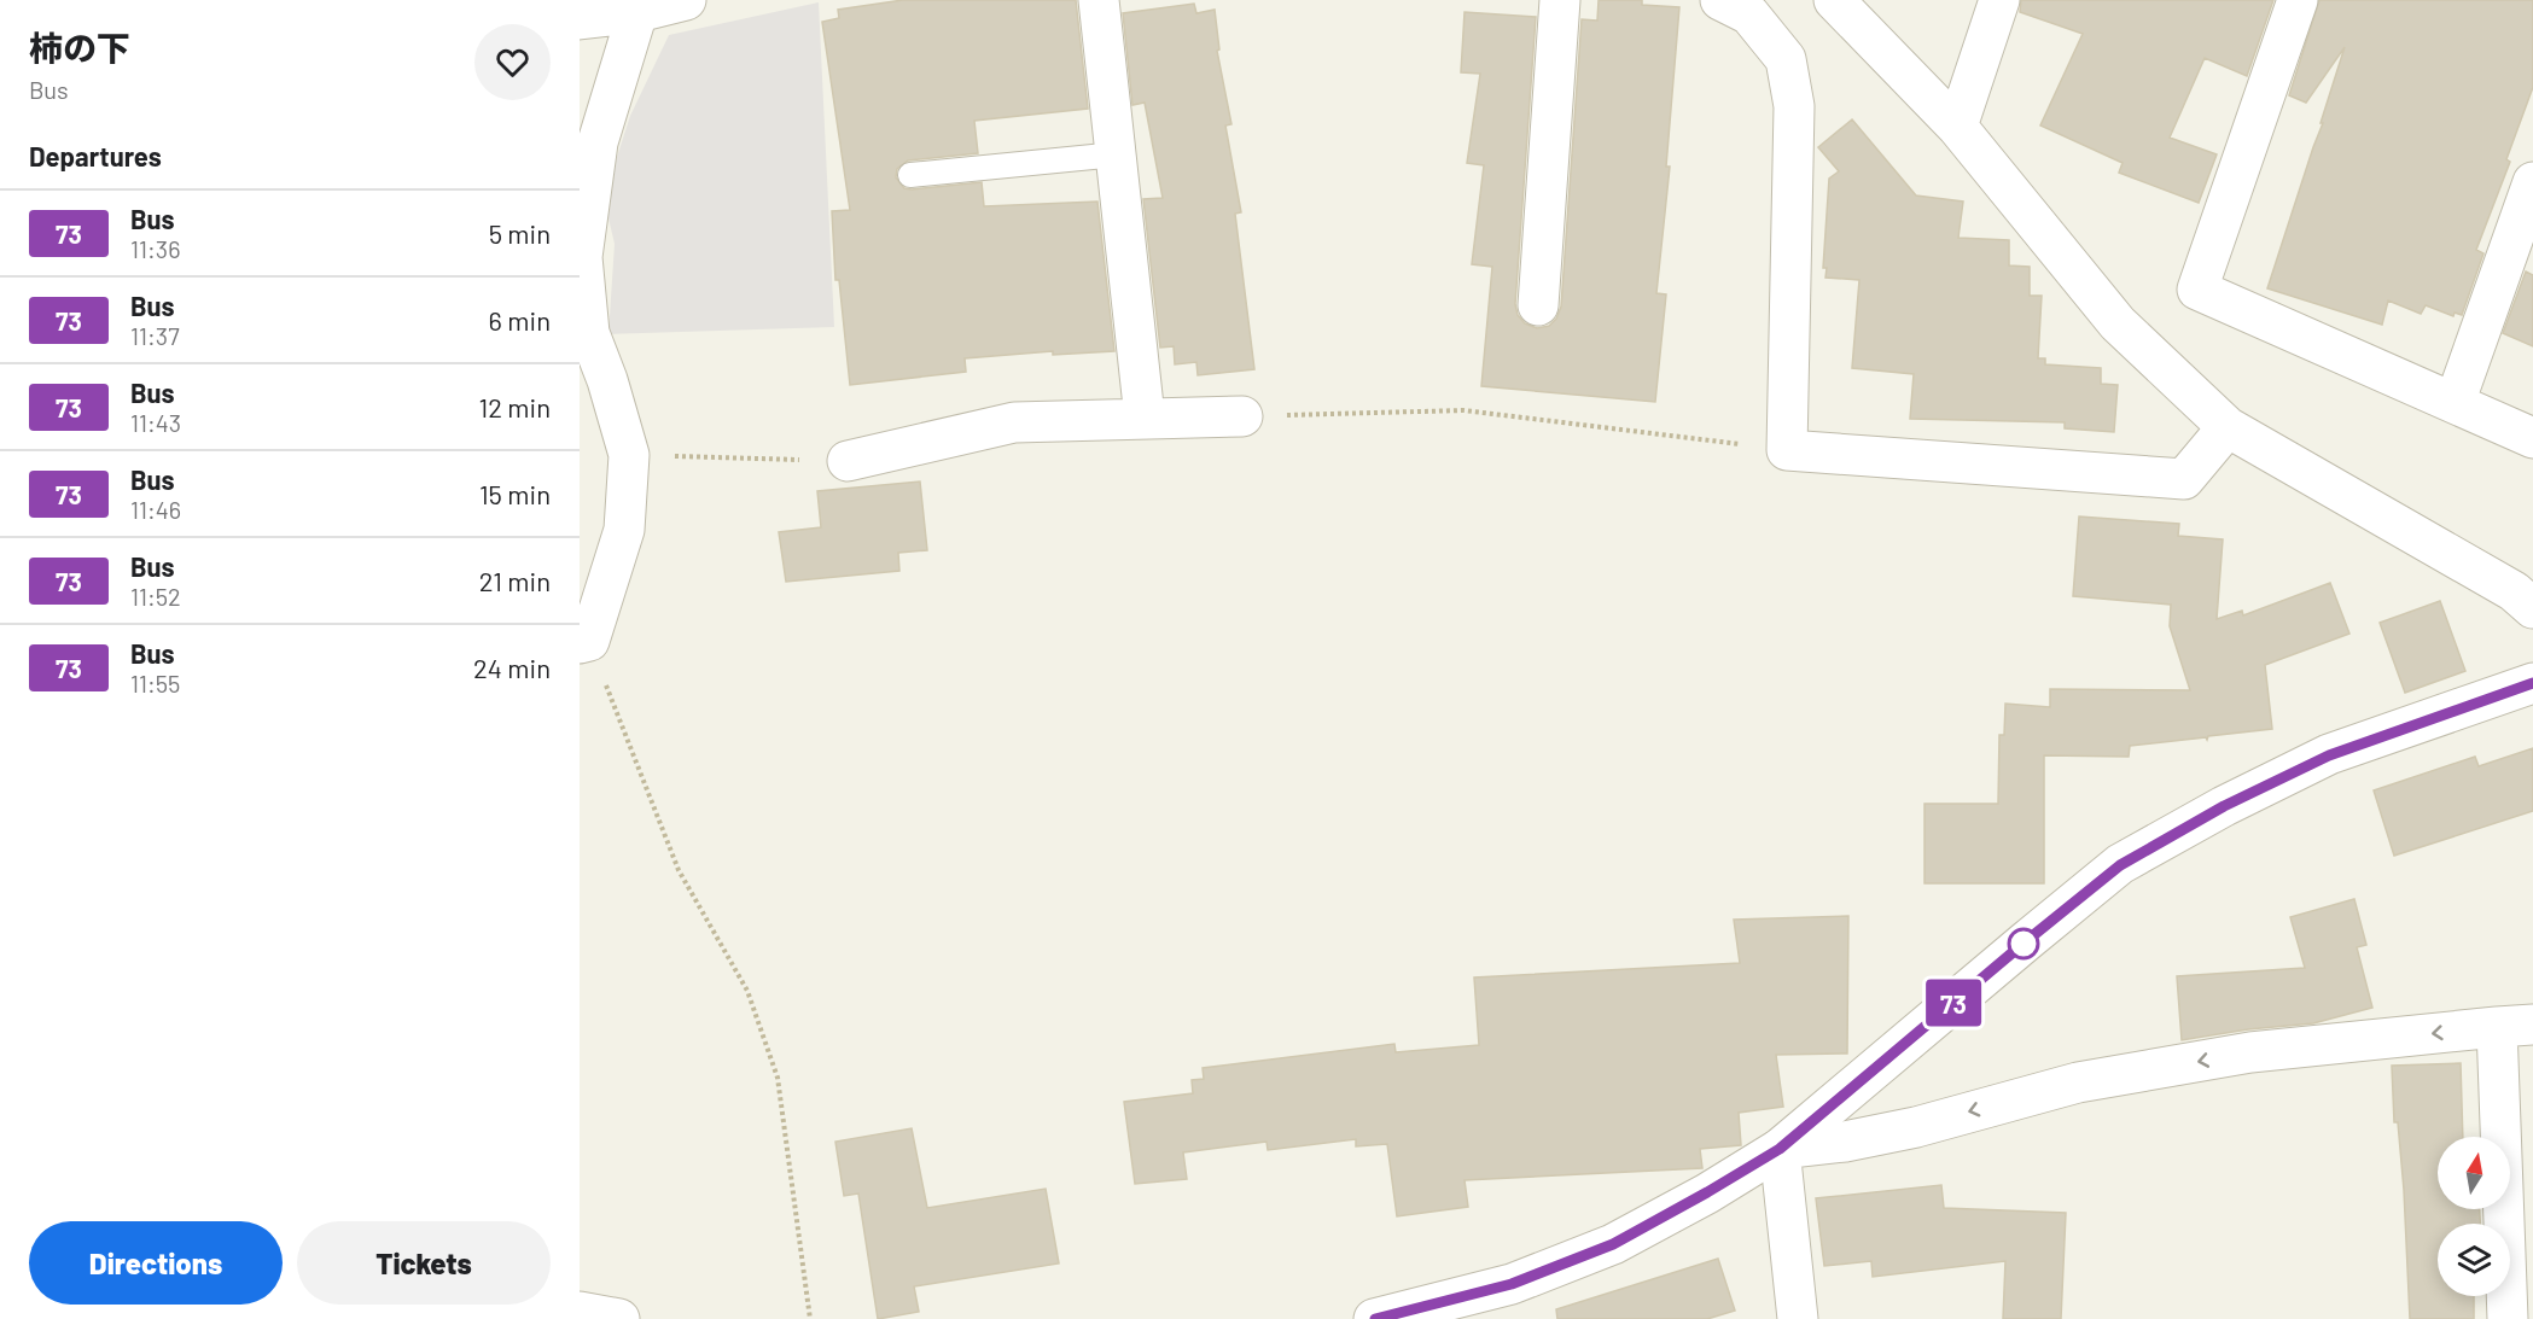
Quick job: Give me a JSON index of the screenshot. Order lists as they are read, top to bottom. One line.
{"lines":["bus line 73"],"north":"top","page":{"heading":[["柿の下","Bus"],"Departures"],"on_map":"73","list":[{"mark":"73","name":"Bus","note":"11:36","value":"5 min"},{"mark":"73","name":"Bus","note":"11:37","value":"6 min"},{"mark":"73","name":"Bus","note":"11:43","value":"12 min"},{"mark":"73","name":"Bus","note":"11:46","value":"15 min"},{"mark":"73","name":"Bus","note":"11:52","value":"21 min"},{"mark":"73","name":"Bus","note":"11:55","value":"24 min"}],"buttons":["Directions","Tickets"]}}
